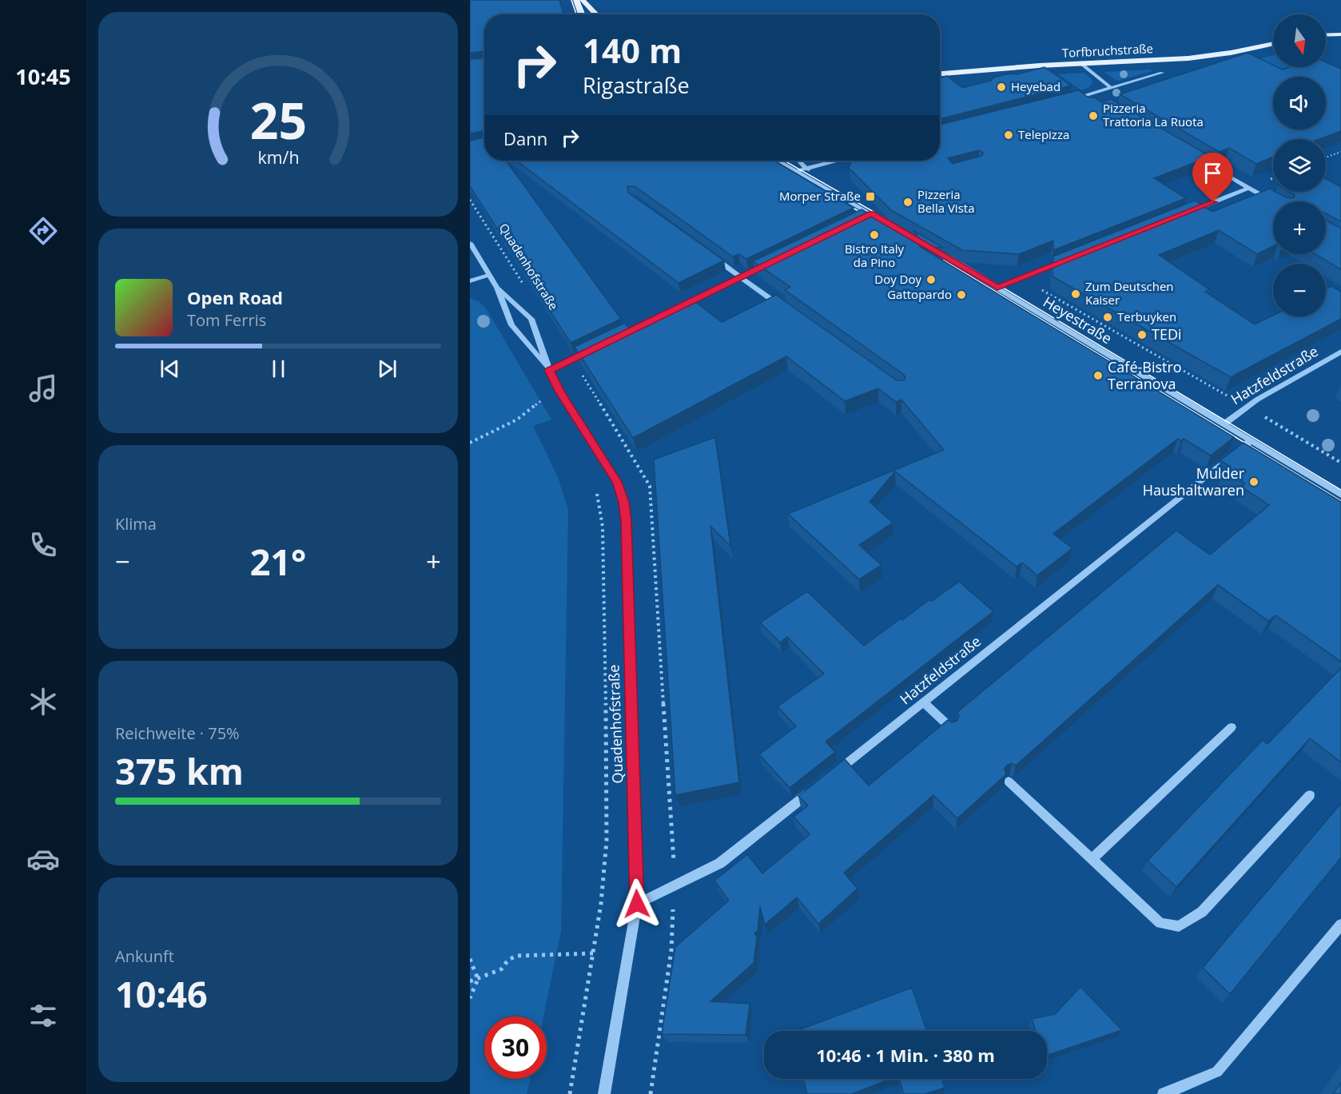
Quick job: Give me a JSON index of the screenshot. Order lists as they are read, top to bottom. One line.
{"streets":{"main road":["Torfbruchstraße"],"street":["Quadenhofstraße","Heyestraße","Hatzfeldstraße"]},"crossings":[["Heyestraße","Hatzfeldstraße"]],"places":{"other":["Heyebad","Pizzeria Trattoria La Ruota","Telepizza","Pizzeria Bella Vista","Bistro Italy da Pino","Doy Doy","Zum Deutschen Kaiser","Gattopardo","Terbuyken","TEDi","Café-Bistro Terranova","Mulder Haushaltwaren"],"transit":["Morper Straße"]},"north":"bottom","page":{"tabs":"10:45","map_buttons":["+","−"],"turn":["140 m","Rigastraße"],"then":"Dann","song":["Open Road","Tom Ferris"],"tile":["Klima",["Reichweite · 75%","375 km"],["Ankunft","10:46"]],"heat":["−","21°","+"],"limit":"30","trip":"10:46 · 1 Min. · 380 m","gauge":["25","km/h"]}}
